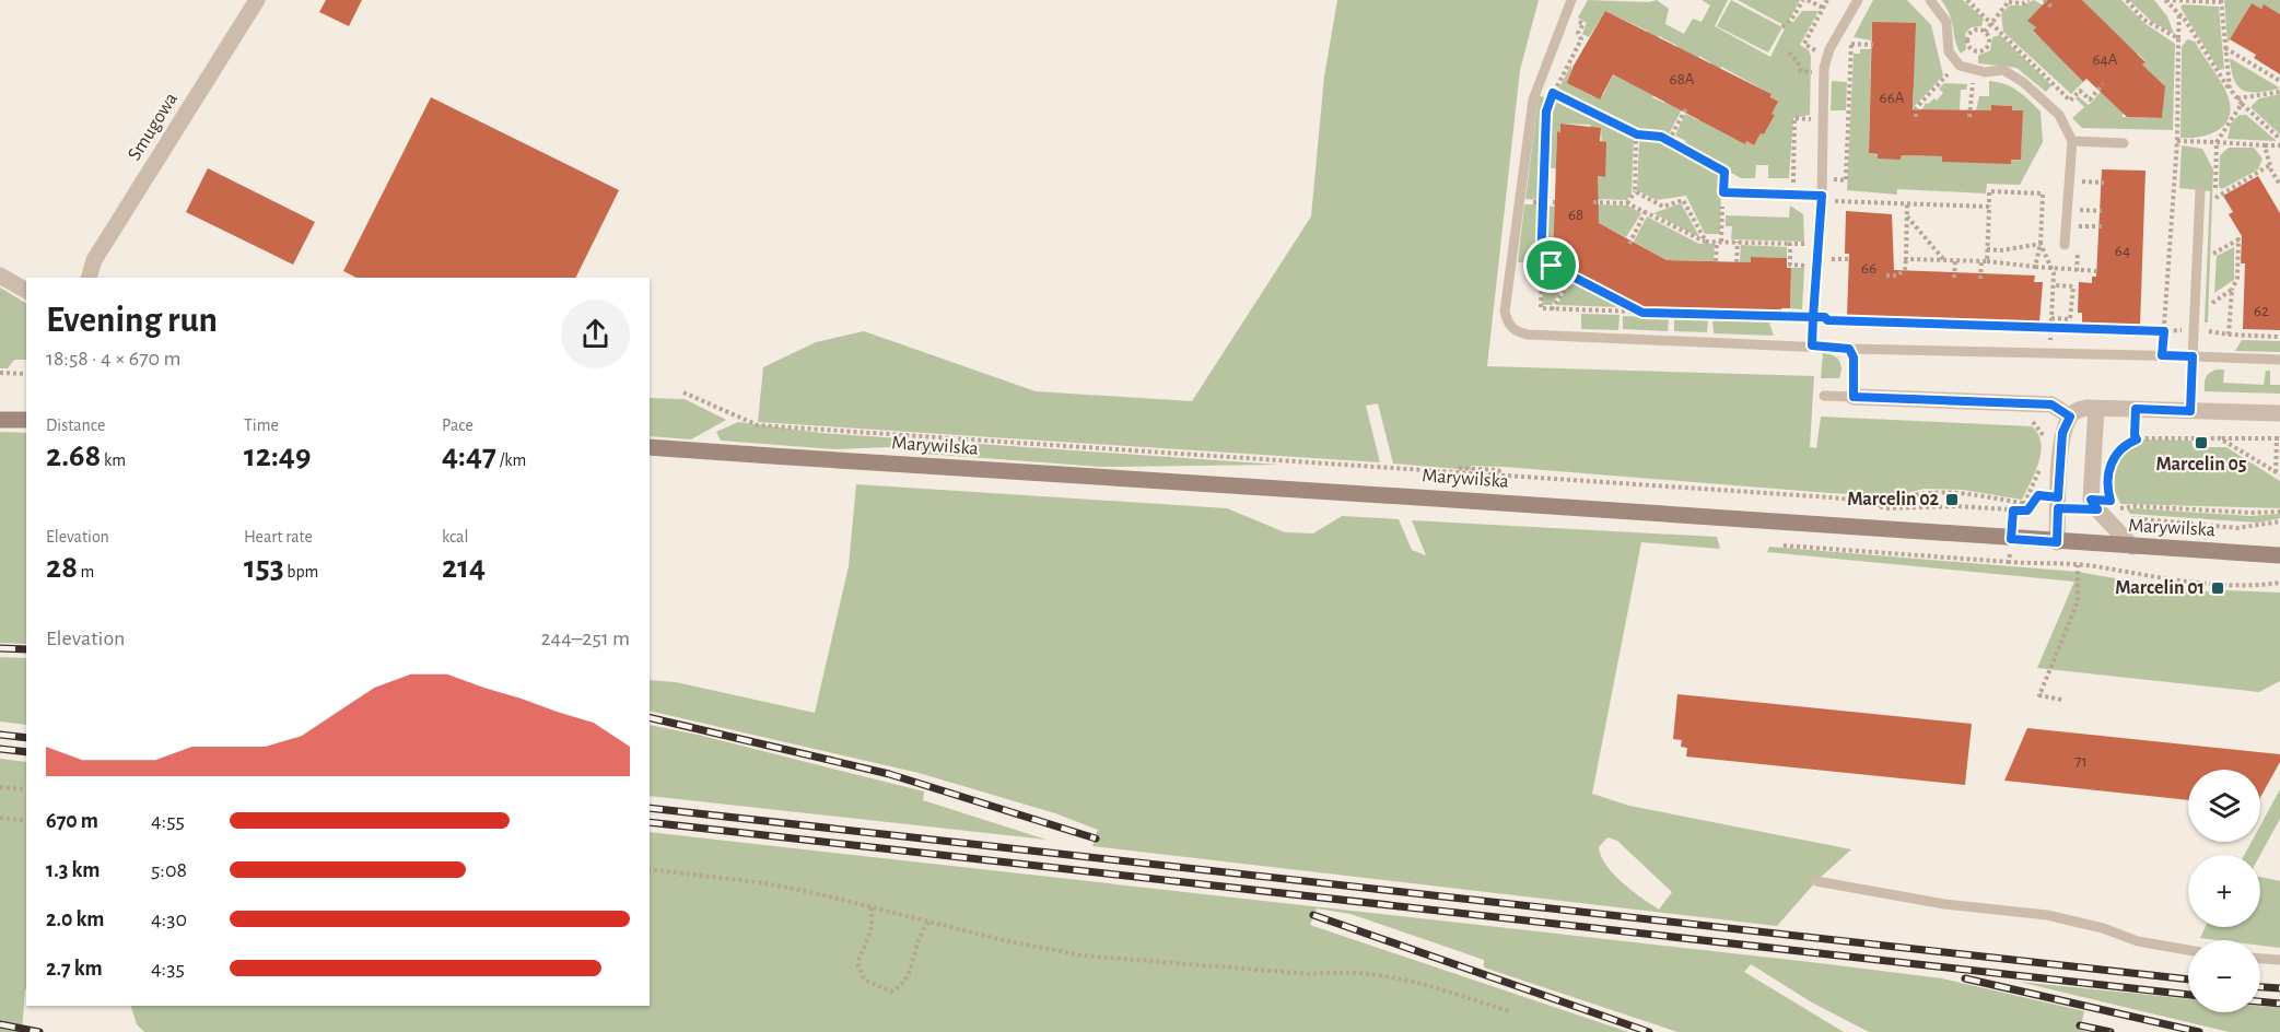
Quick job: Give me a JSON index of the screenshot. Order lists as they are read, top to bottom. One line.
{"streets":{"street":["Smugowa","Marywilska"]},"places":{"transit":["Marcelin 05","Marcelin 02","Marcelin 01"]},"house_numbers":["64A","68A","66A","68","64","66","62","71"],"page":{"heading":["Evening run","18:58 · 4 × 670 m"],"stats":[["Distance","2.68 km"],["Time","12:49"],["Pace","4:47 /km"],["Elevation","28 m"],["Heart rate","153 bpm"],["kcal","214"]],"chart":["Elevation","244–251 m"],"map_buttons":["+","−"],"list":[{"name":"670 m","note":"4:55"},{"name":"1.3 km","note":"5:08"},{"name":"2.0 km","note":"4:30"},{"name":"2.7 km","note":"4:35"}]}}
